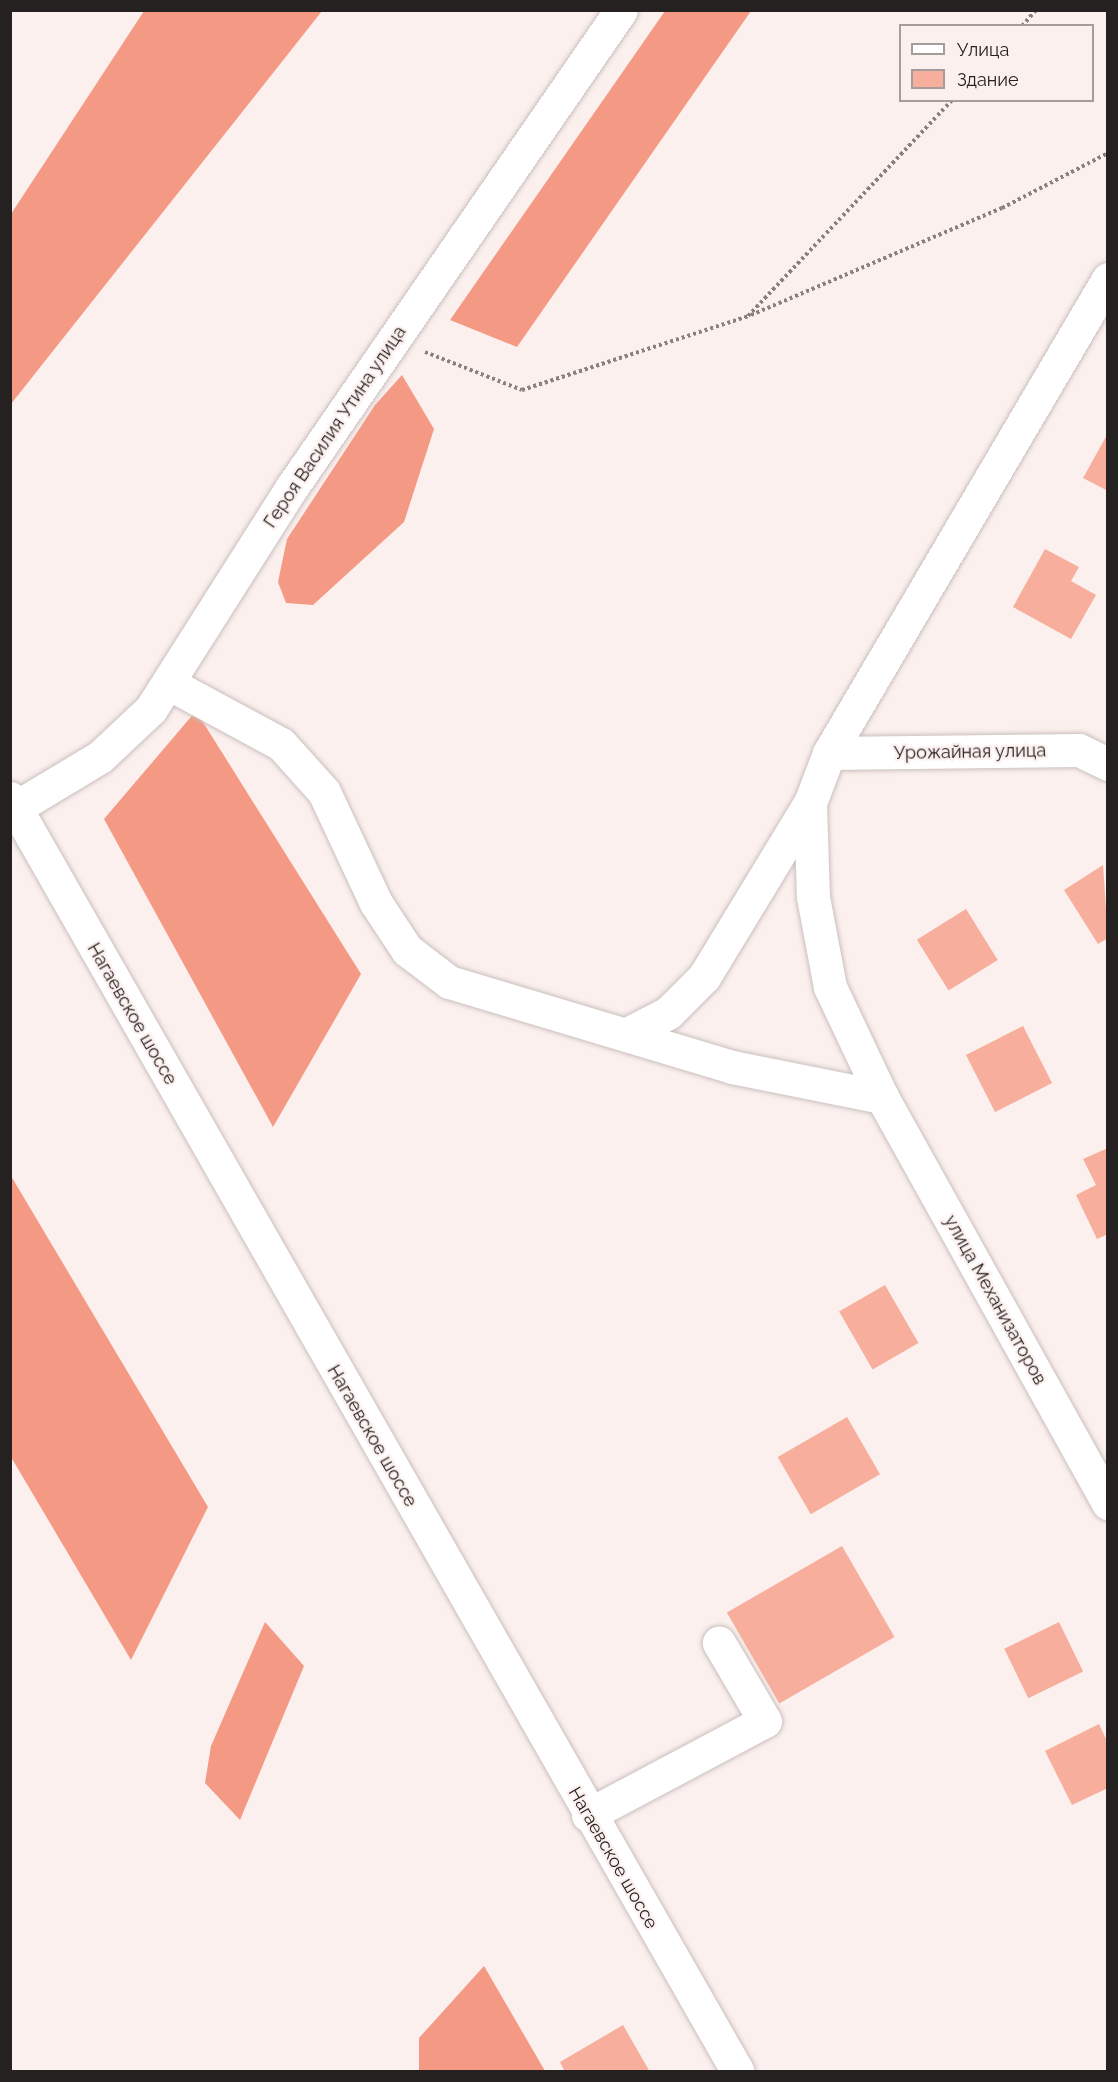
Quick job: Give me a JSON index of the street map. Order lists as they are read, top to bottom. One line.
{"streets":{"street":["Героя Василия Утина улица","Урожайная улица","Нагаевское шоссе","улица Механизаторов"]},"crossings":[["Героя Василия Утина улица","Нагаевское шоссе"]],"legend":["Улица","Здание"]}
